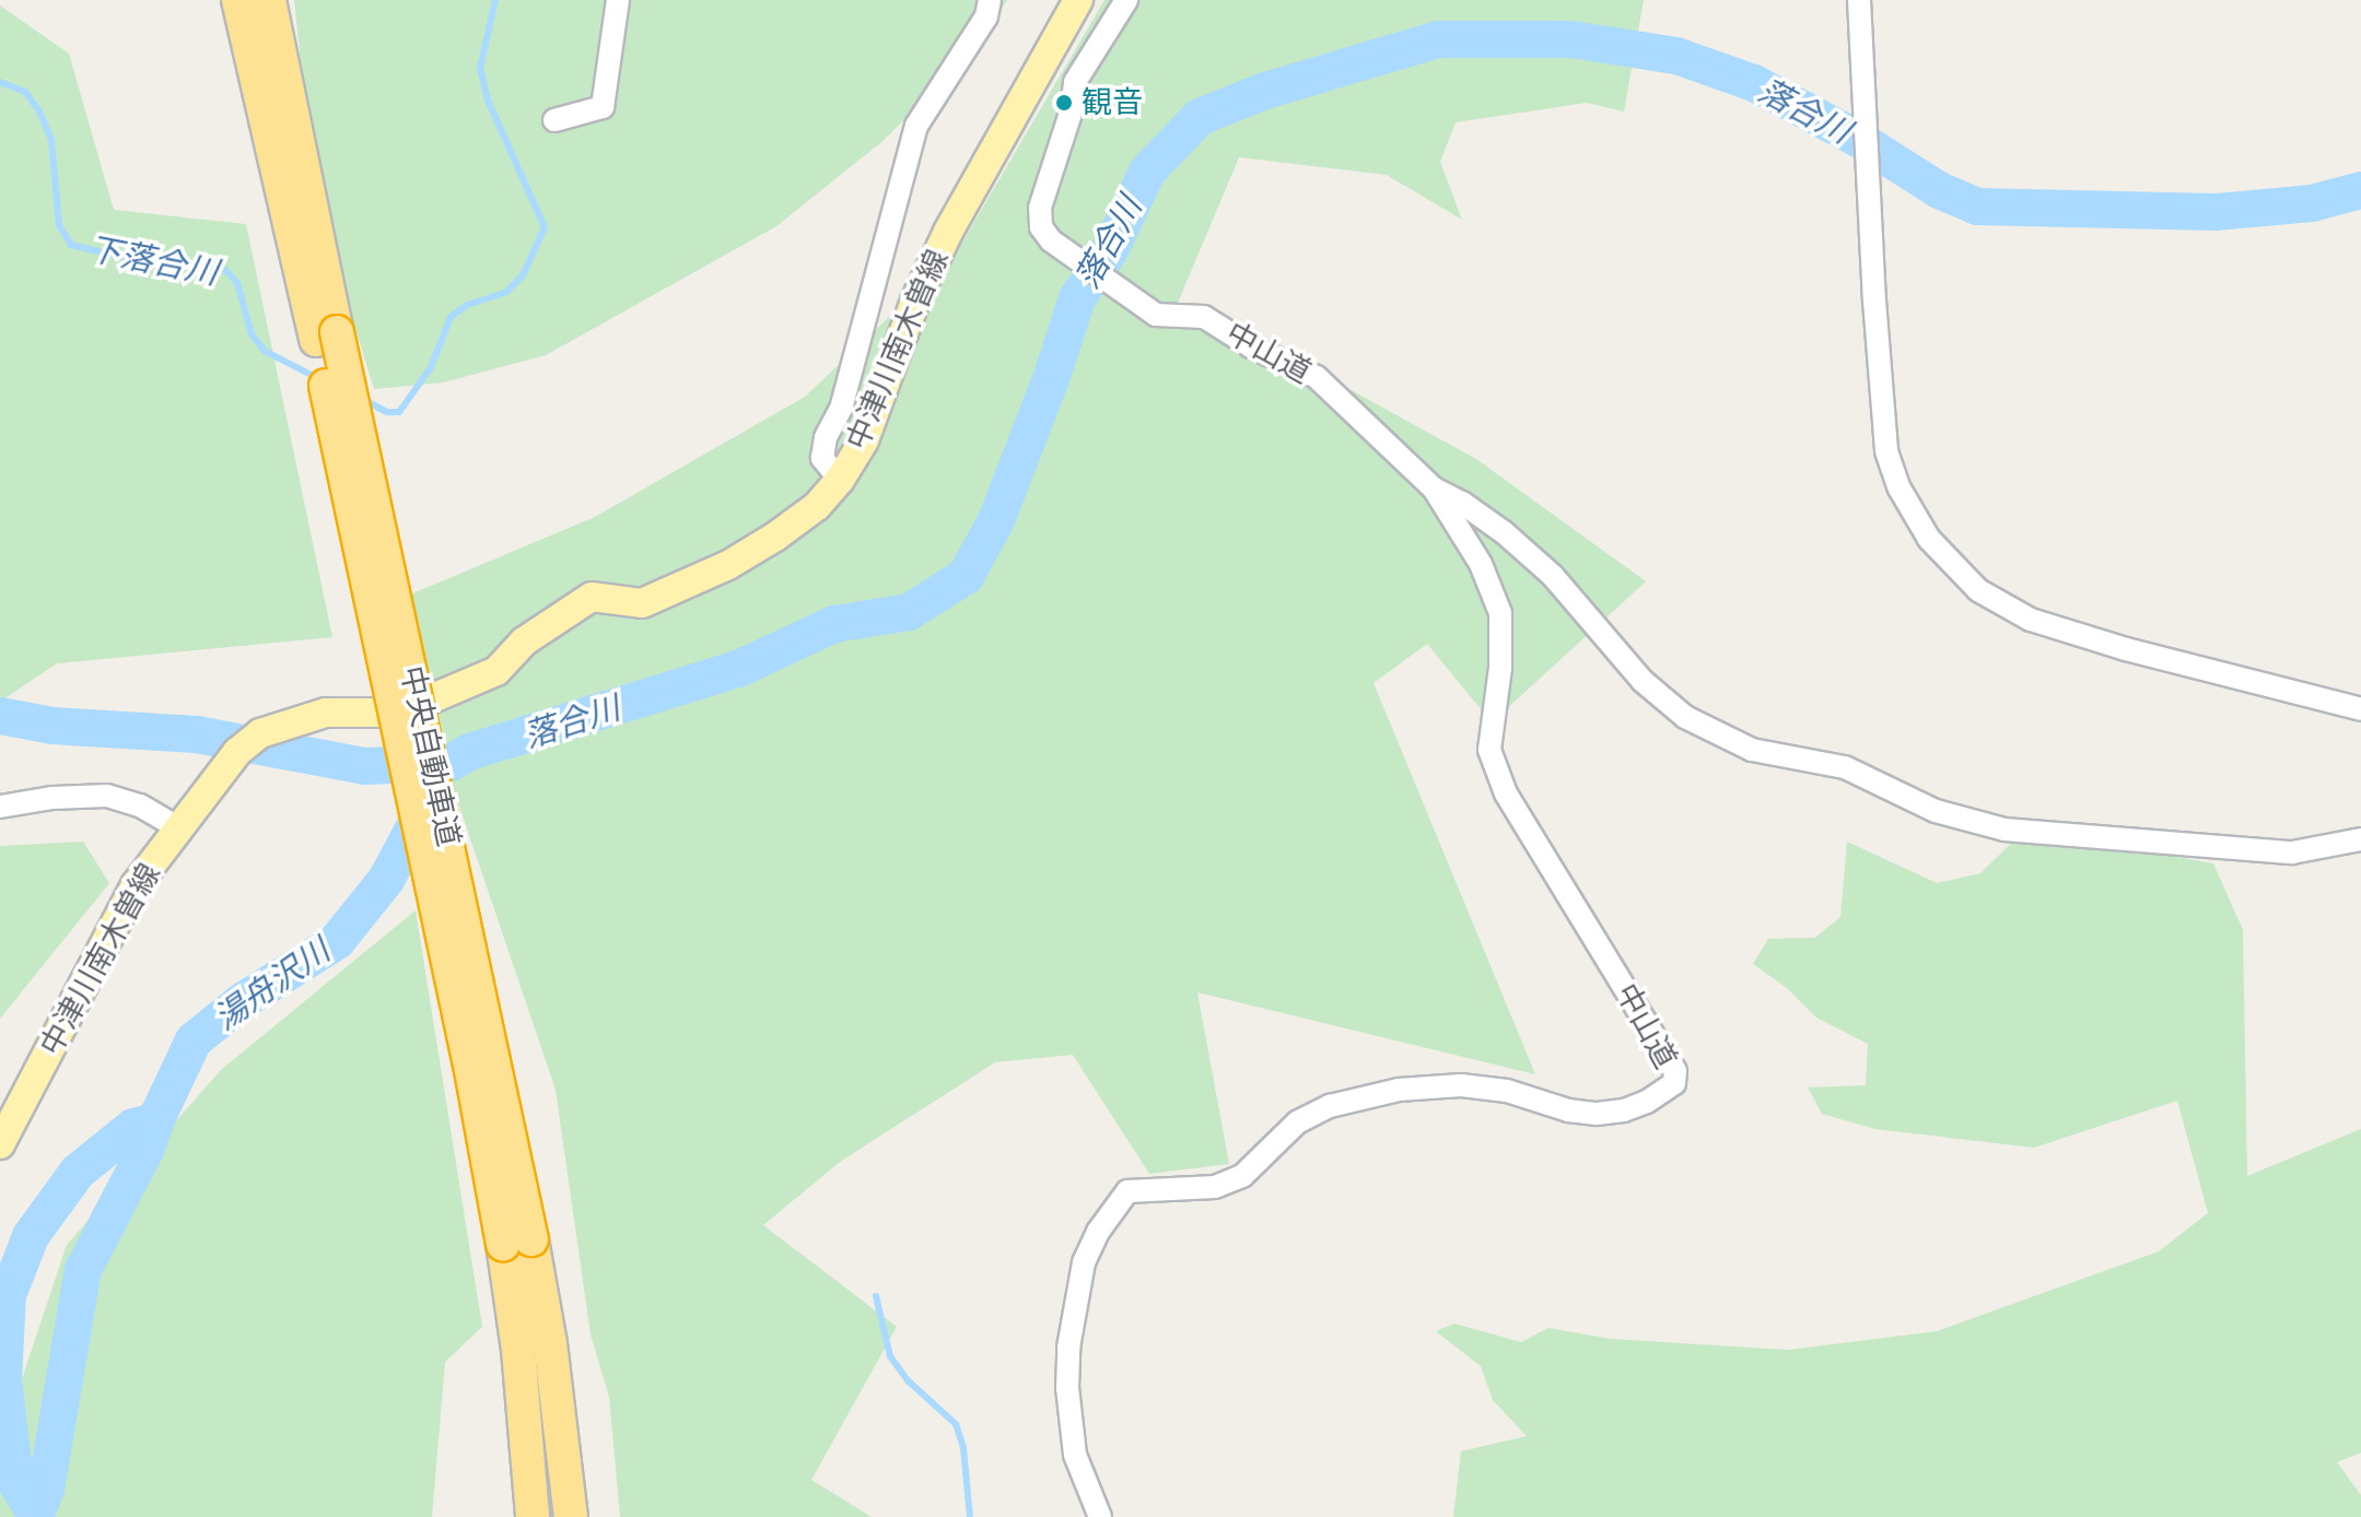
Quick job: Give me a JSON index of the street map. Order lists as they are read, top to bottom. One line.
{"streets":{"highway":["中央自動車道"],"main road":["中津川南木曽線"],"street":["中山道"]},"water":["落合川","下落合川","湯舟沢川"],"places":["観音"]}
